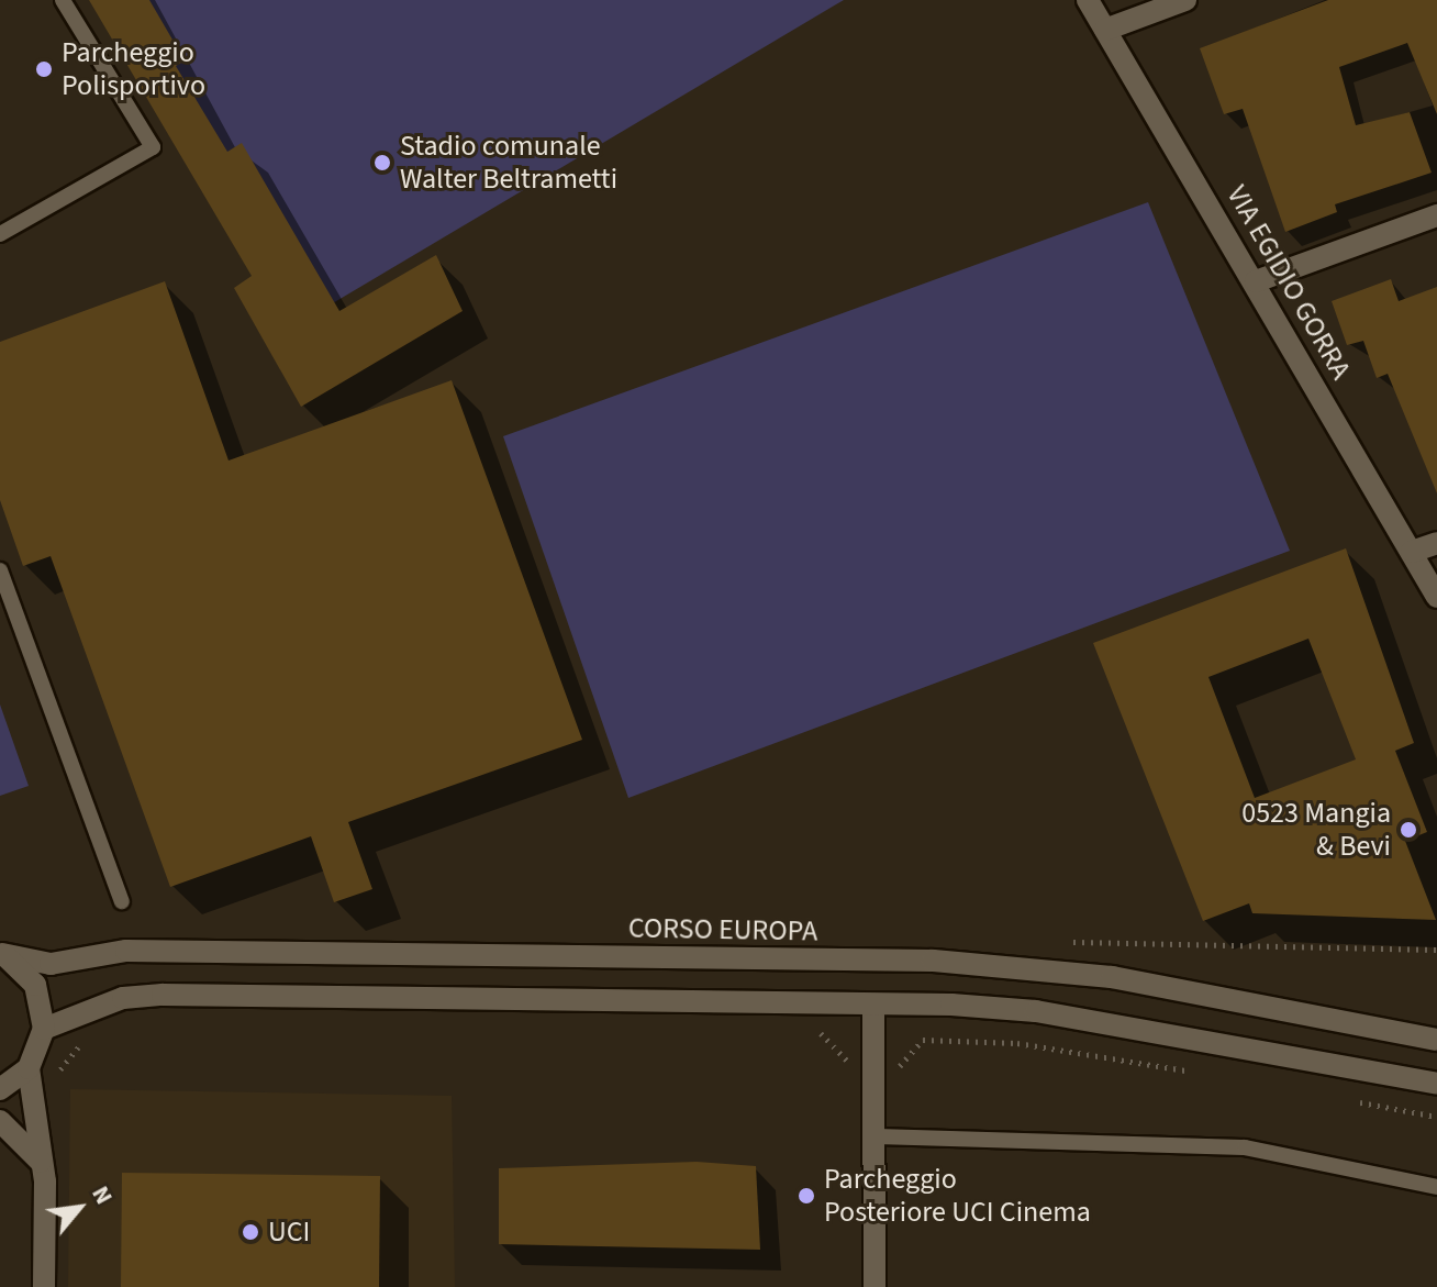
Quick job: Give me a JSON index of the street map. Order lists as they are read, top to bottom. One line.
{"streets":{"main road":["VIA EGIDIO GORRA","CORSO EUROPA"]},"places":["Parcheggio Polisportivo","Stadio comunale Walter Beltrametti","0523 Mangia & Bevi","Parcheggio Posteriore UCI Cinema","UCI"],"north":"top right"}
